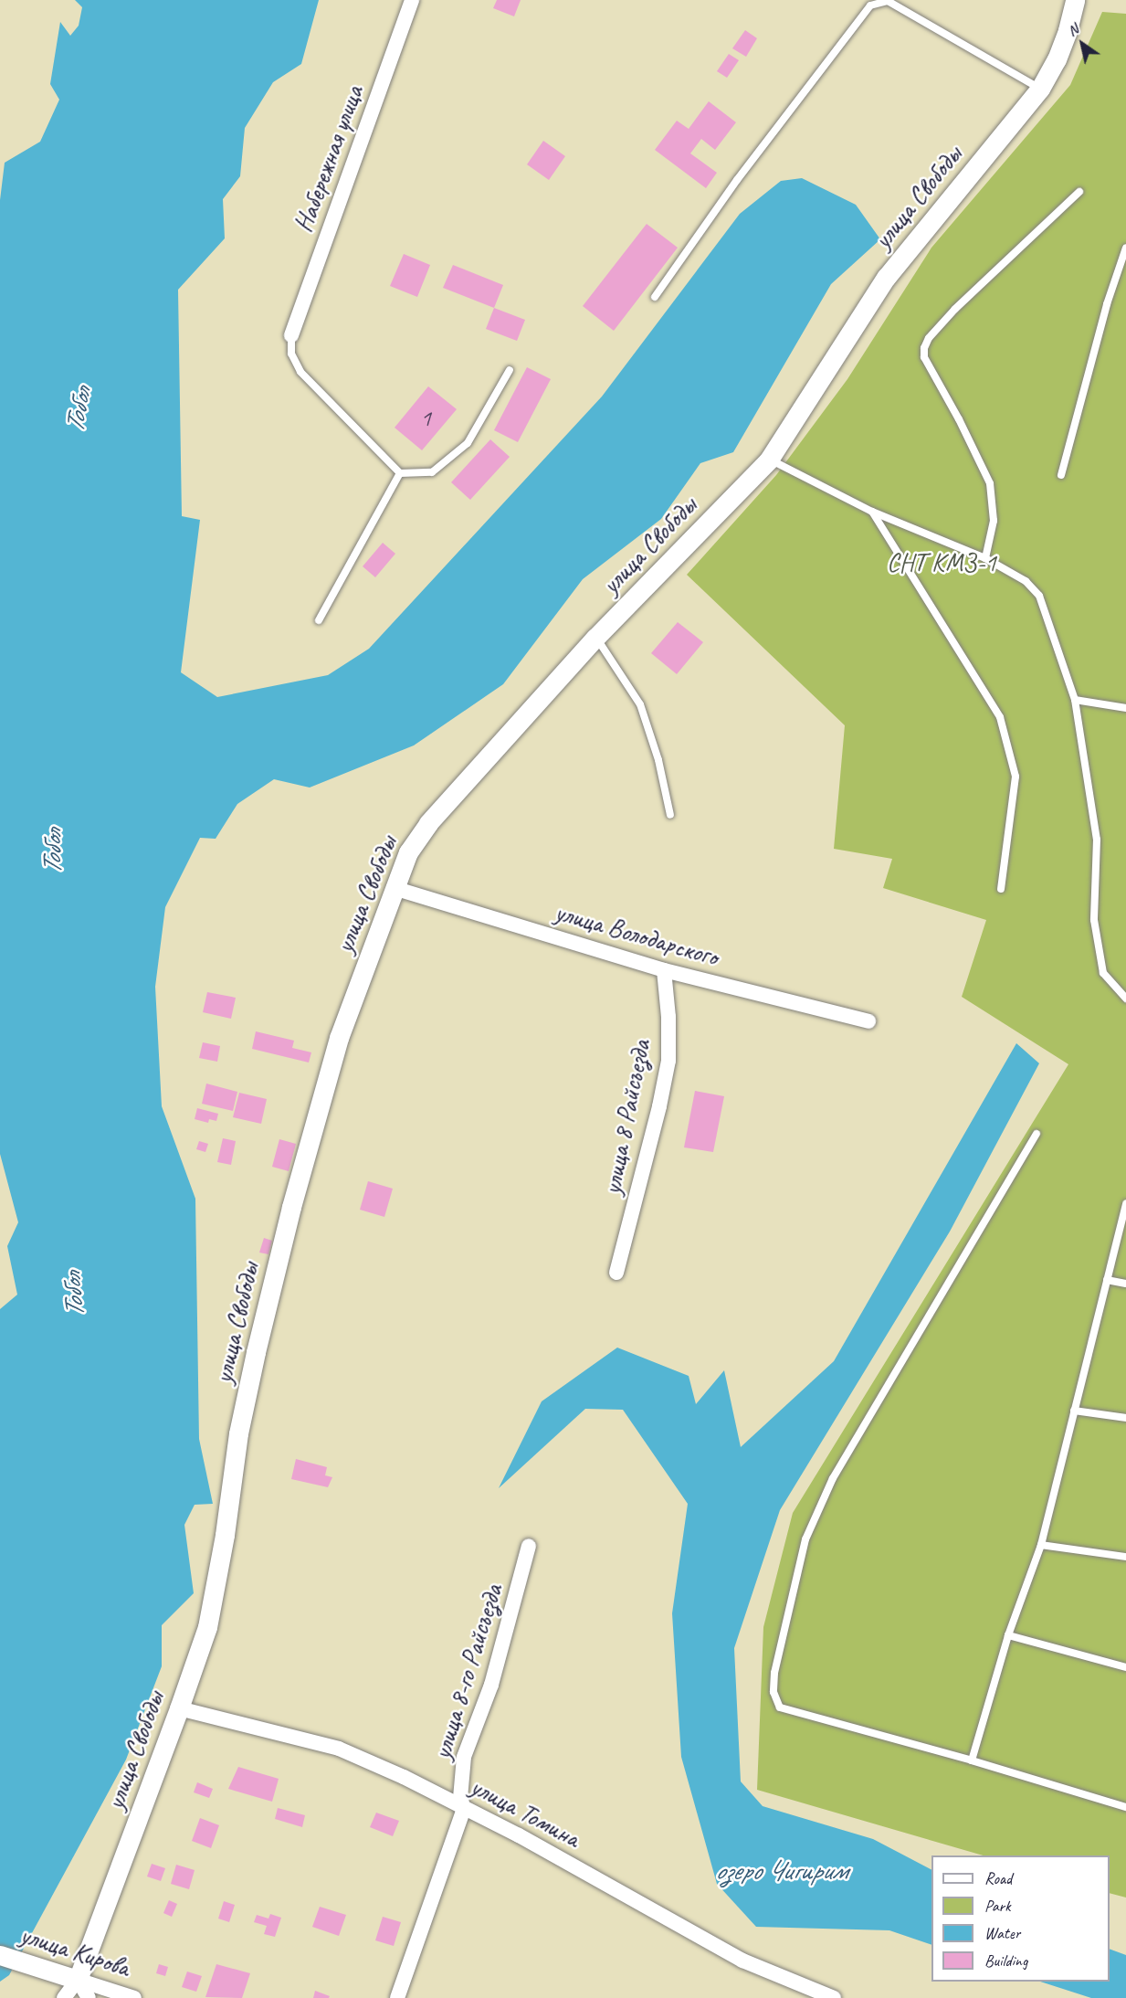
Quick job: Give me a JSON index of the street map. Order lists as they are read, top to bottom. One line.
{"streets":{"street":["Набережная улица","улица Свободы","улица Володарского","улица 8 Райсъезда","улица 8-го Райсъезда","улица Томина","улица Кирова"]},"crossings":[["улица Свободы","улица Володарского"],["улица Свободы","улица Томина"],["улица Свободы","улица Кирова"],["улица Володарского","улица 8 Райсъезда"],["улица 8-го Райсъезда","улица Томина"]],"water":["Тобол","озеро Чигирим"],"parks":["СНТ КМЗ-1"],"house_numbers":["1"],"legend":["Road","Park","Water","Building"],"north":"top left"}
